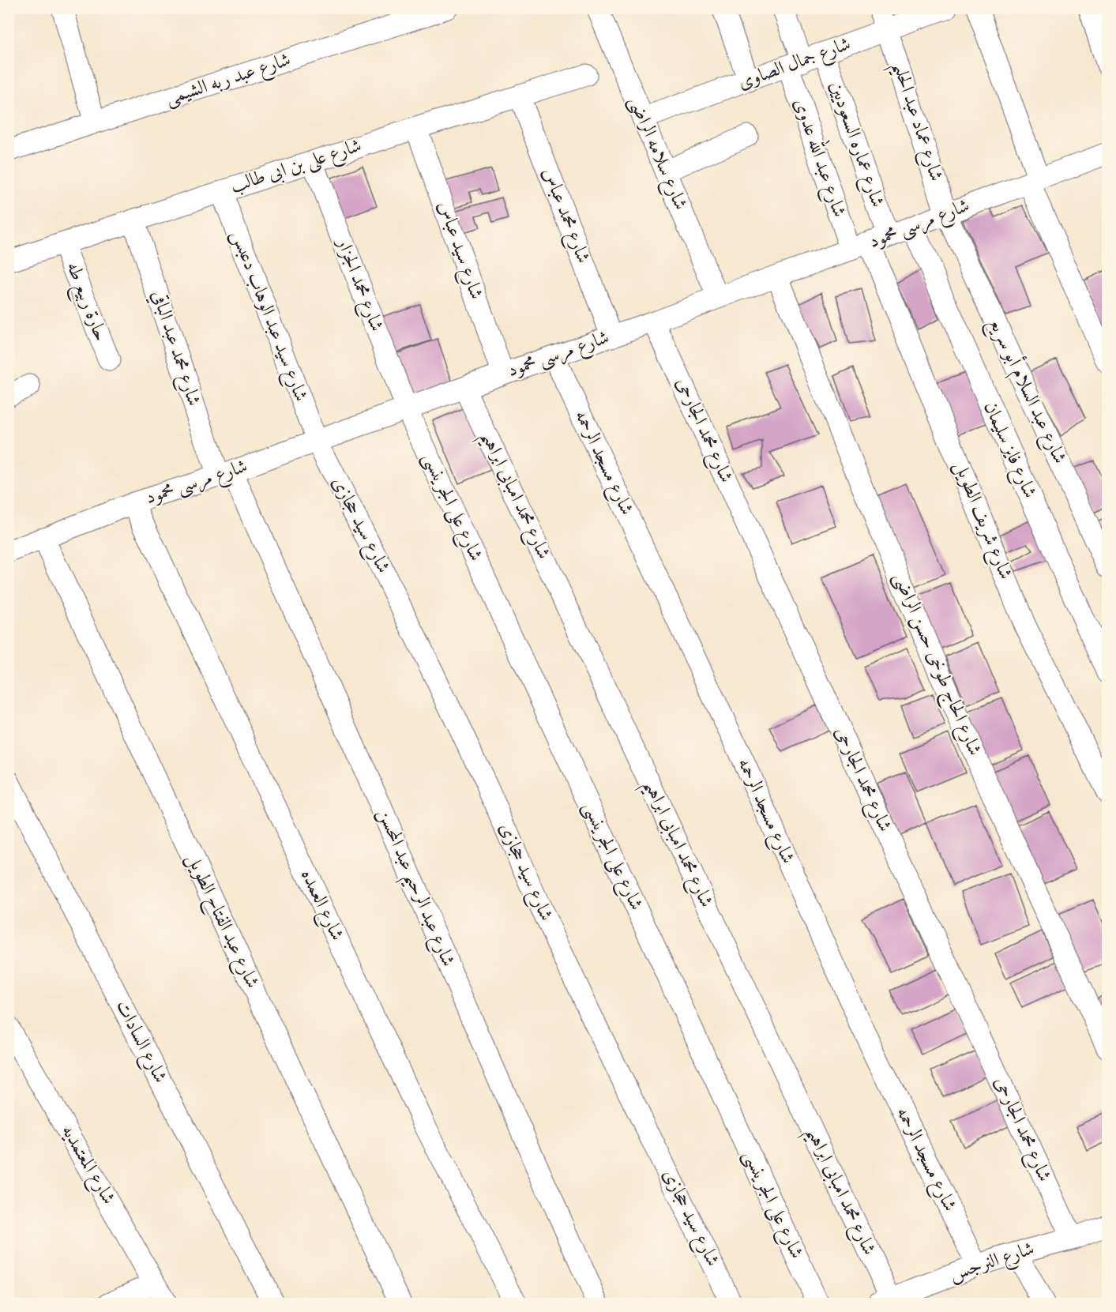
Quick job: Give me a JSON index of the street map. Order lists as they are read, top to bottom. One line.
{"streets":{"street":["شارع جمال الصاوى","شارع عبد ربه الشيمى","شارع عماد عبد الحليم","شارع عماره السعوديين","شارع سلامه الراضى","شارع عبد الله عدوى","شارع على بن ابى طالب","شارع محمد عباس","شارع مرسى محمود","شارع سيد عباس","شارع محمد الجزار","حارة ربيع طه","شارع سيد عبد الوهاب دعبس","شارع محمد عبد الباقي","شارع عبد السلام أبو سريع","شارع محمد الجارحى","شارع فايز سليمان","شارع مسجد الرحمه","شارع محمد امبابى ابراهيم","شارع على الجرينسى","شارع شريف الطويل","شارع سيد حجازى","شارع الحاج طوخى حسن الراضى","شارع عبد الرحيم عبد المحسن","شارع العمده","شارع عبد الفتاح الطويل","شارع السادات","شارع المعتمديه","شارع النرجس"]},"crossings":[["شارع جمال الصاوى","شارع عماد عبد الحليم"],["شارع جمال الصاوى","شارع عماره السعوديين"],["شارع جمال الصاوى","شارع سلامه الراضى"],["شارع جمال الصاوى","شارع عبد الله عدوى"],["شارع عماد عبد الحليم","شارع مرسى محمود"],["شارع عماد عبد الحليم","شارع عبد السلام أبو سريع"],["شارع عماره السعوديين","شارع عبد الله عدوى"],["شارع عماره السعوديين","شارع مرسى محمود"],["شارع عماره السعوديين","شارع شريف الطويل"],["شارع سلامه الراضى","شارع مرسى محمود"],["شارع عبد الله عدوى","شارع مرسى محمود"],["شارع عبد الله عدوى","شارع شريف الطويل"],["شارع على بن ابى طالب","شارع محمد عباس"],["شارع على بن ابى طالب","شارع سيد عباس"],["شارع على بن ابى طالب","شارع محمد الجزار"],["شارع على بن ابى طالب","حارة ربيع طه"],["شارع على بن ابى طالب","شارع سيد عبد الوهاب دعبس"],["شارع على بن ابى طالب","شارع محمد عبد الباقي"],["شارع محمد عباس","شارع مرسى محمود"],["شارع مرسى محمود","شارع سيد عباس"],["شارع مرسى محمود","شارع محمد الجزار"],["شارع مرسى محمود","شارع سيد عبد الوهاب دعبس"],["شارع مرسى محمود","شارع محمد عبد الباقي"],["شارع مرسى محمود","شارع عبد السلام أبو سريع"],["شارع مرسى محمود","شارع محمد الجارحى"],["شارع مرسى محمود","شارع فايز سليمان"],["شارع مرسى محمود","شارع مسجد الرحمه"],["شارع مرسى محمود","شارع محمد امبابى ابراهيم"],["شارع مرسى محمود","شارع على الجرينسى"],["شارع مرسى محمود","شارع شريف الطويل"],["شارع مرسى محمود","شارع سيد حجازى"],["شارع مرسى محمود","شارع الحاج طوخى حسن الراضى"],["شارع مرسى محمود","شارع عبد الرحيم عبد المحسن"],["شارع مرسى محمود","شارع العمده"],["شارع مرسى محمود","شارع عبد الفتاح الطويل"],["شارع محمد الجزار","شارع على الجرينسى"],["شارع سيد عبد الوهاب دعبس","شارع سيد حجازى"],["شارع محمد عبد الباقي","شارع عبد الرحيم عبد المحسن"],["شارع محمد الجارحى","شارع النرجس"],["شارع مسجد الرحمه","شارع النرجس"],["شارع محمد امبابى ابراهيم","شارع النرجس"]]}
